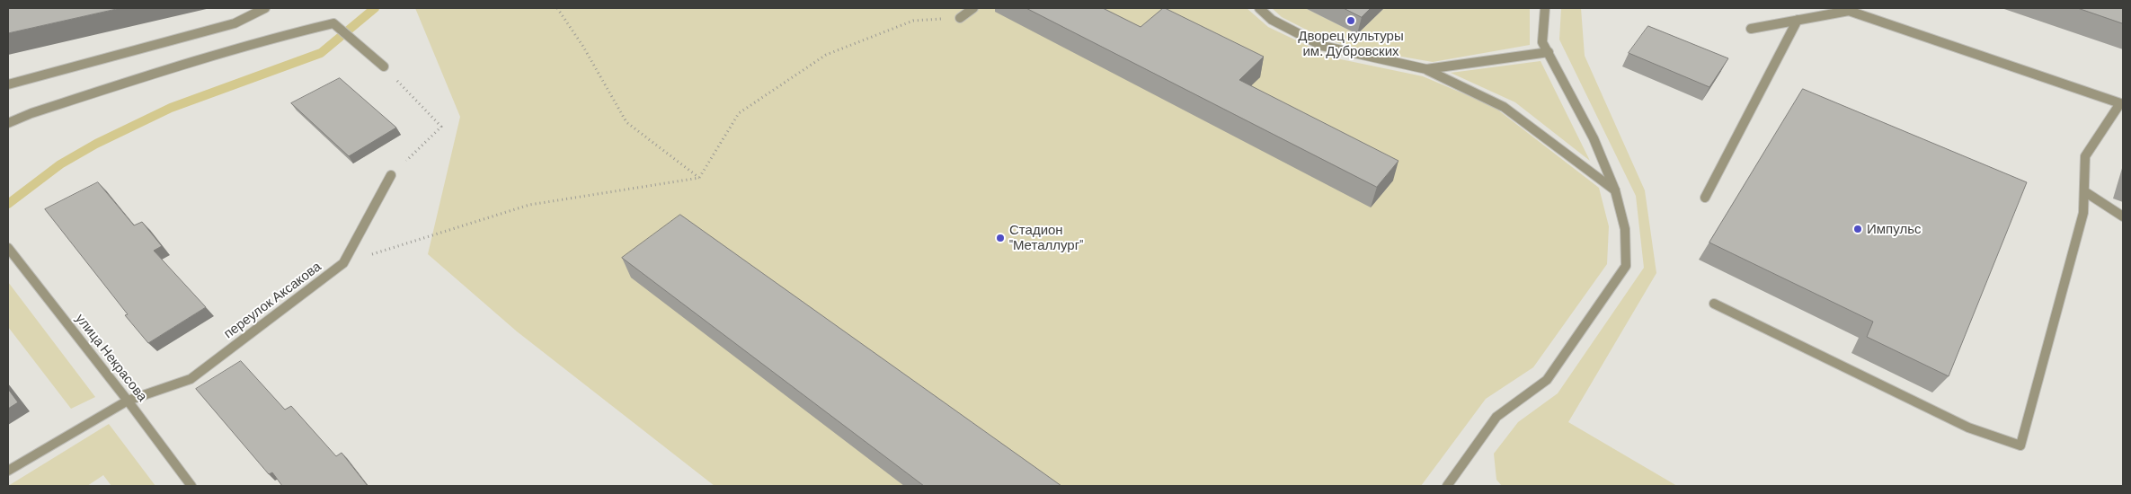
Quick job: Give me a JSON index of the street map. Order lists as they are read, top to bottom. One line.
{"streets":{"street":["переулок Аксакова","улица Некрасова"]},"crossings":[["переулок Аксакова","улица Некрасова"]],"places":["Дворец культуры им. Дубровских","Импульс","Стадион \"Металлург\""]}
